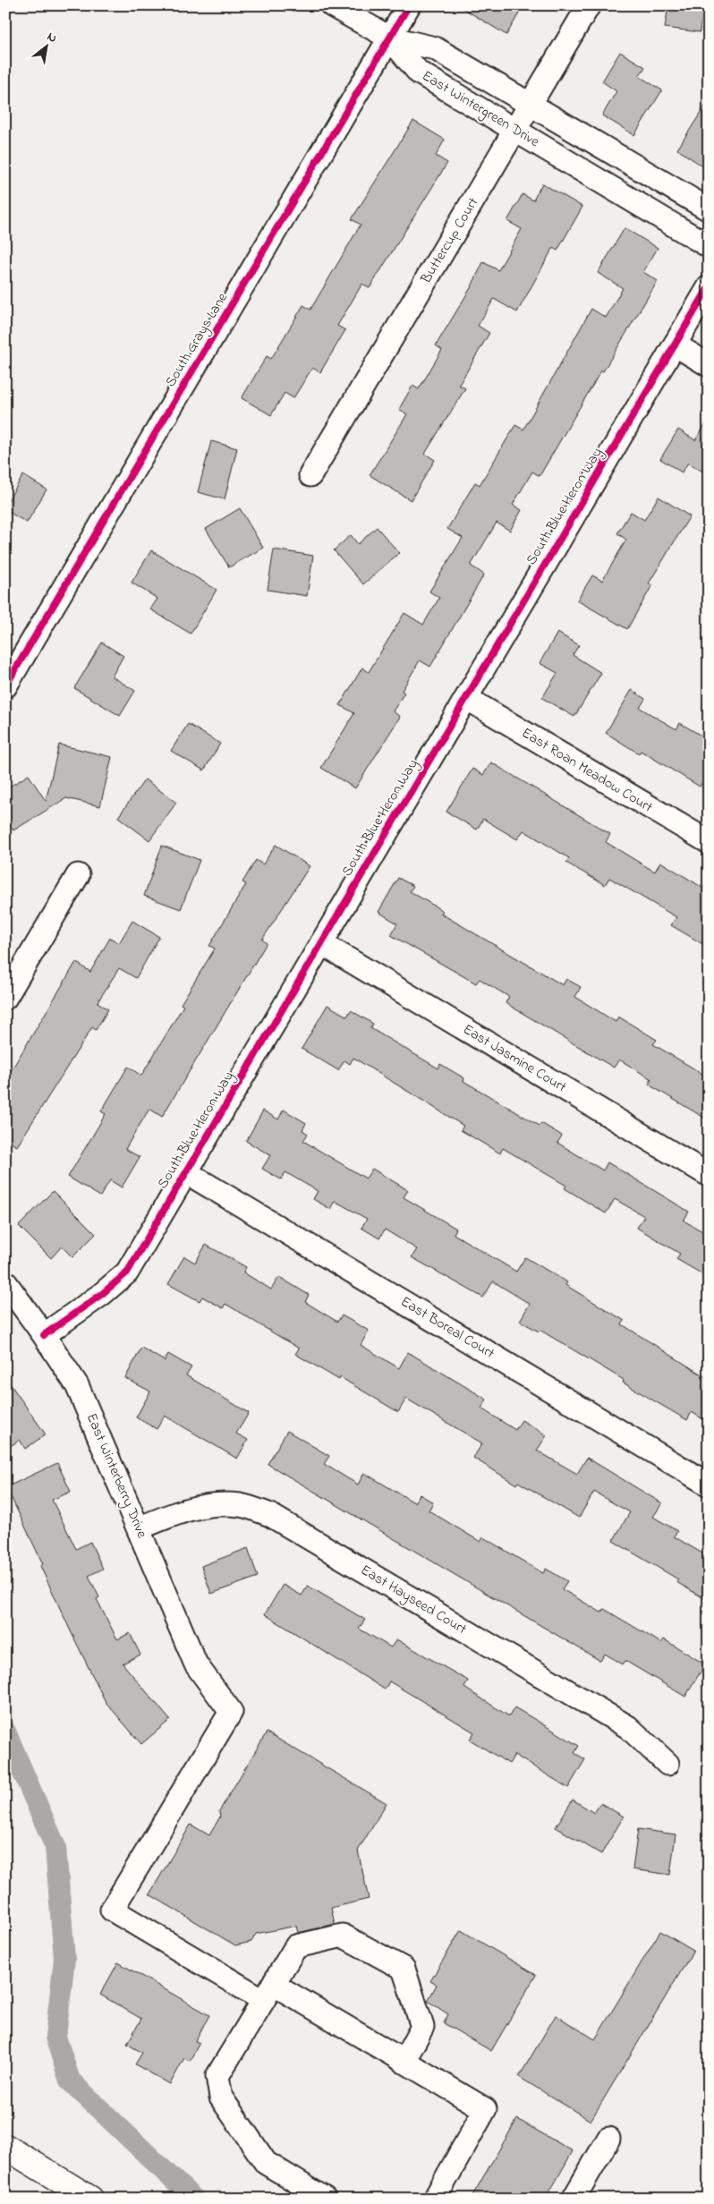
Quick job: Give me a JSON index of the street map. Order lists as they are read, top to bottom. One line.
{"streets":{"street":["East Wintergreen Drive","Buttercup Court","South Grays Lane","South Blue Heron Way","East Roan Meadow Court","East Jasmine Court","East Boreal Court","East Winterberry Drive","East Hayseed Court"]},"crossings":[["East Wintergreen Drive","Buttercup Court"],["East Wintergreen Drive","South Grays Lane"],["South Blue Heron Way","East Roan Meadow Court"],["South Blue Heron Way","East Jasmine Court"],["South Blue Heron Way","East Boreal Court"],["South Blue Heron Way","East Winterberry Drive"],["East Winterberry Drive","East Hayseed Court"]],"north":"top right"}
